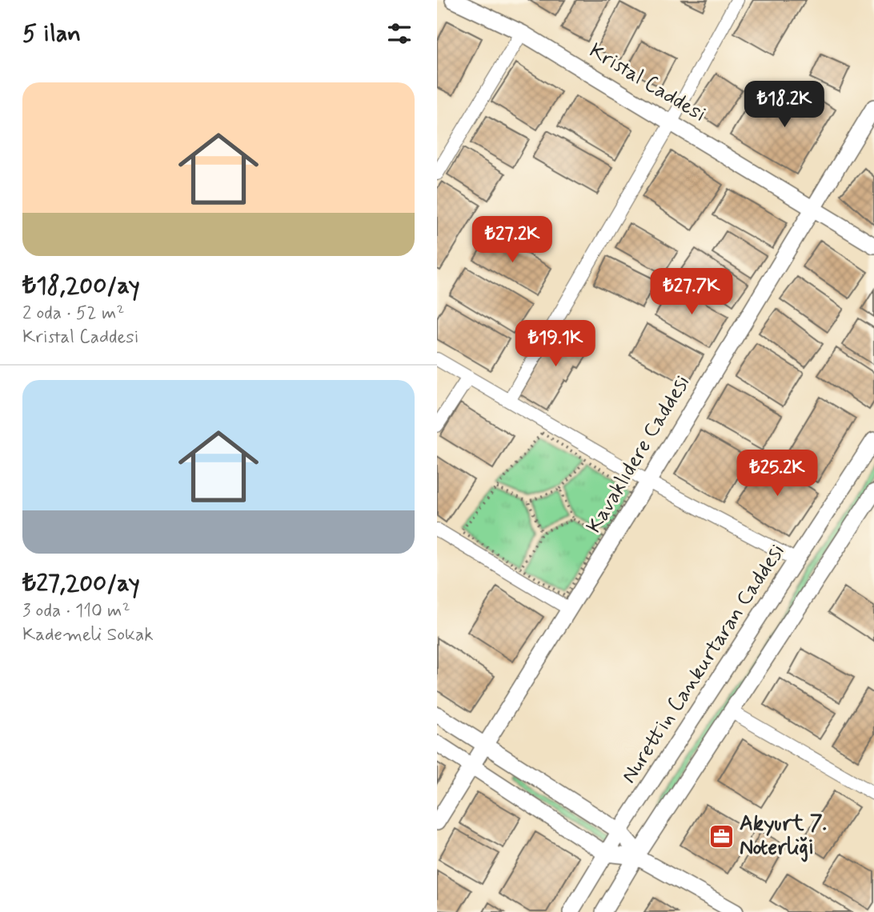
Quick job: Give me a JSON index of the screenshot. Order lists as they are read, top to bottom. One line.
{"streets":{"street":["Kristal Caddesi","Kavaklıdere Caddesi","Nurettin Cankurtaran Caddesi"]},"crossings":[["Kristal Caddesi","Kavaklıdere Caddesi"]],"places":{"office":["Akyurt 7. Noterliği"]},"page":{"heading":"5 ilan","list":[{"name":"₺18,200/ay","note":"2 oda · 52 m² · Kristal Caddesi"},{"name":"₺27,200/ay","note":"3 oda · 110 m² · Kademeli Sokak"}],"price":["₺18.2K","₺27.2K","₺27.7K","₺19.1K","₺25.2K"]}}
